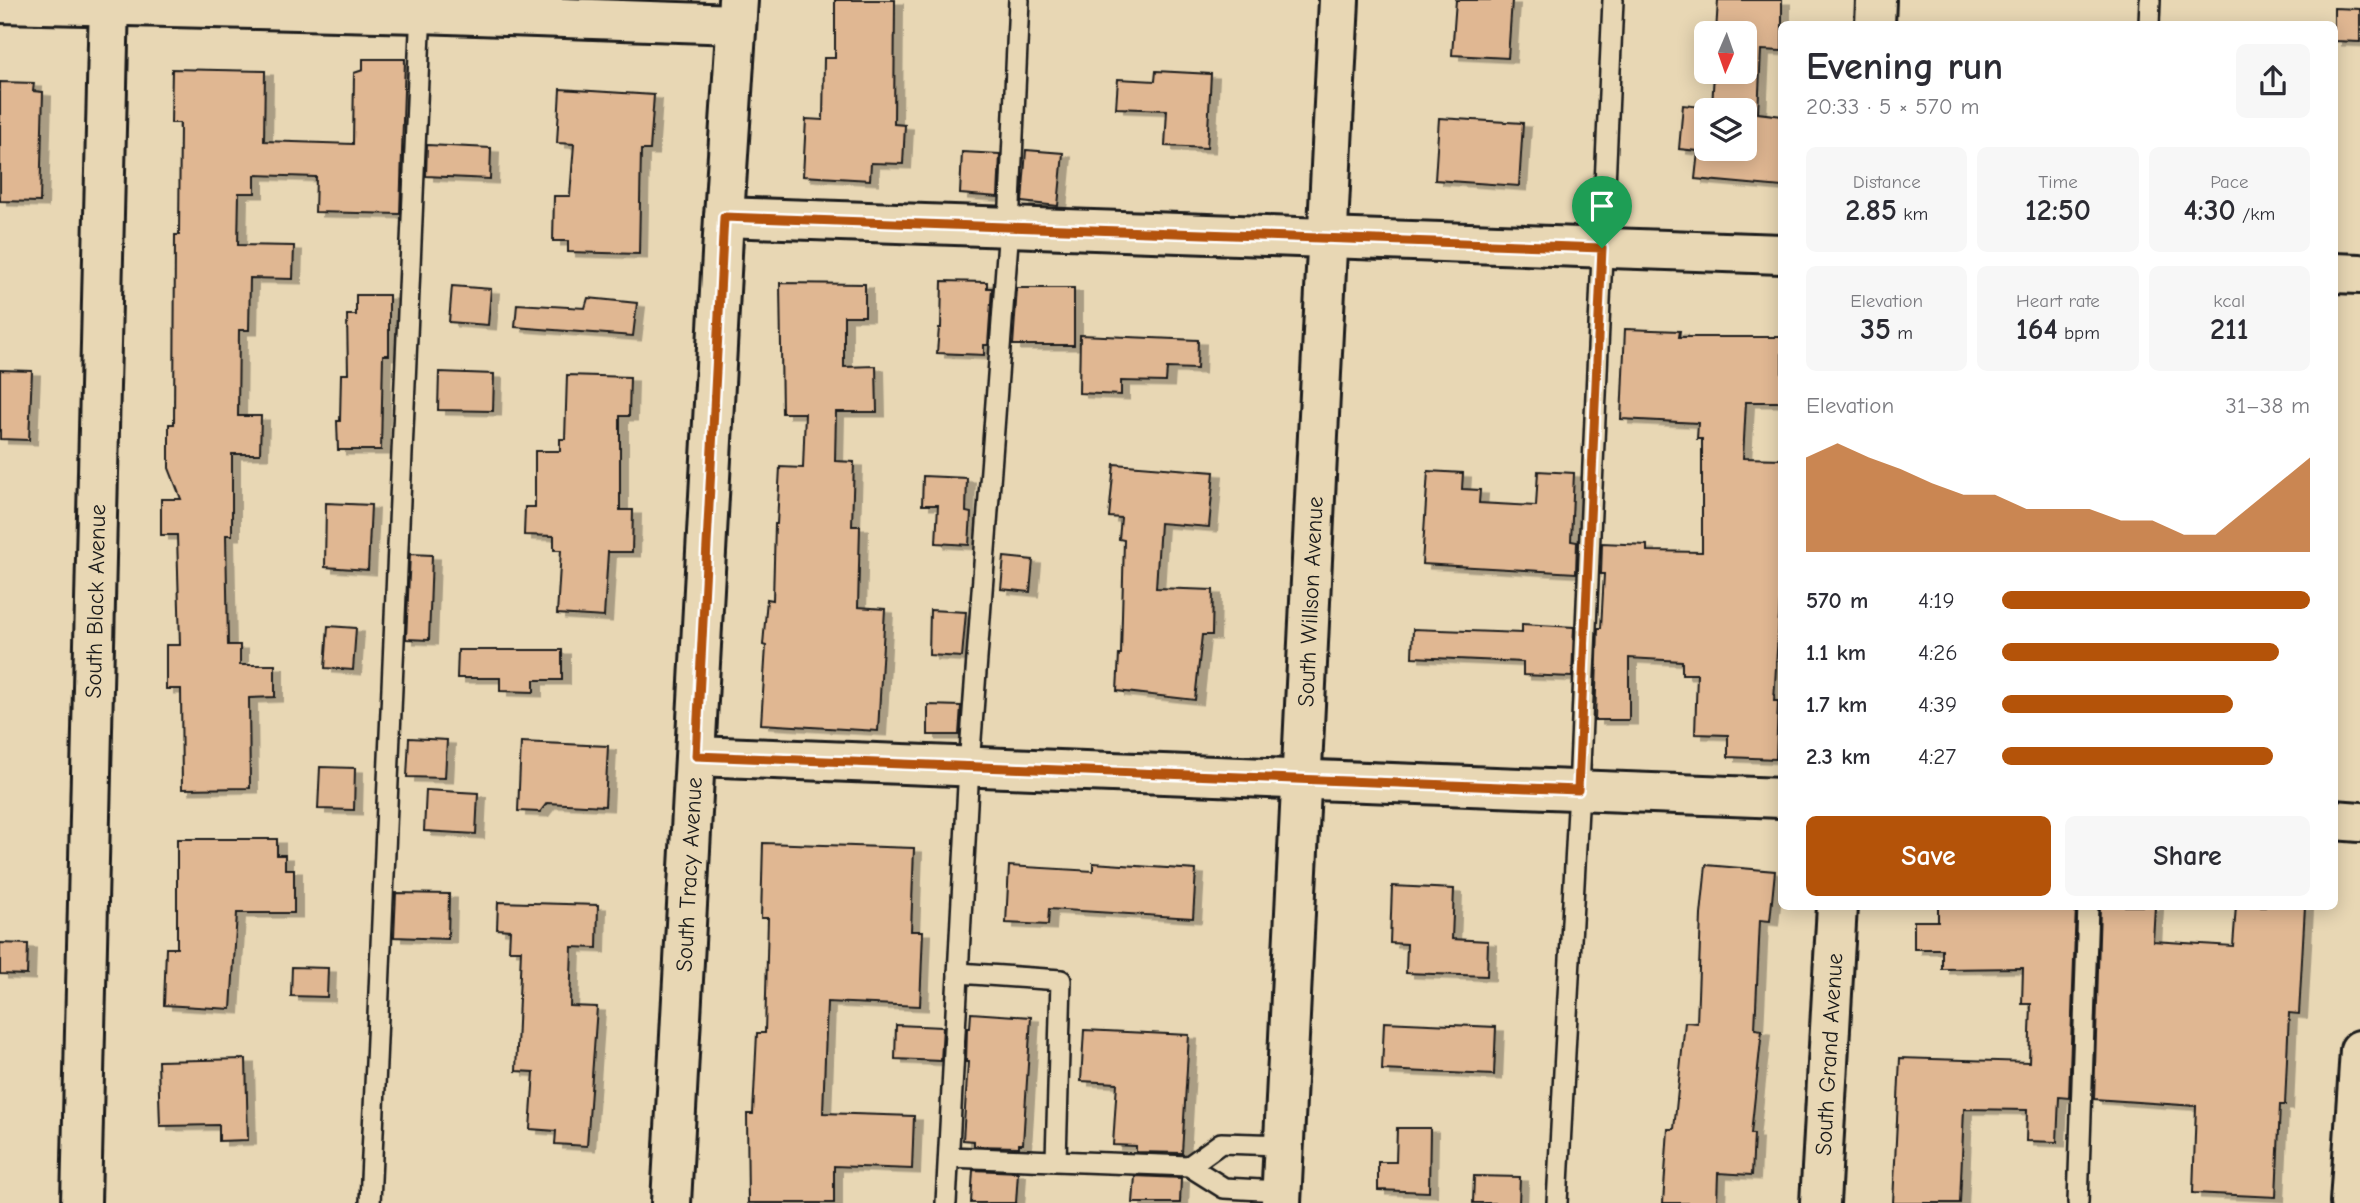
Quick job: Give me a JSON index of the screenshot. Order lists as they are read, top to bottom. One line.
{"streets":{"street":["South Black Avenue","South Willson Avenue","South Tracy Avenue","South Grand Avenue"]},"north":"bottom","page":{"heading":["Evening run","20:33 · 5 × 570 m"],"stats":[["Distance","2.85 km"],["Time","12:50"],["Pace","4:30 /km"],["Elevation","35 m"],["Heart rate","164 bpm"],["kcal","211"]],"chart":["Elevation","31–38 m"],"list":[{"name":"570 m","note":"4:19"},{"name":"1.1 km","note":"4:26"},{"name":"1.7 km","note":"4:39"},{"name":"2.3 km","note":"4:27"}],"buttons":["Save","Share"]}}
